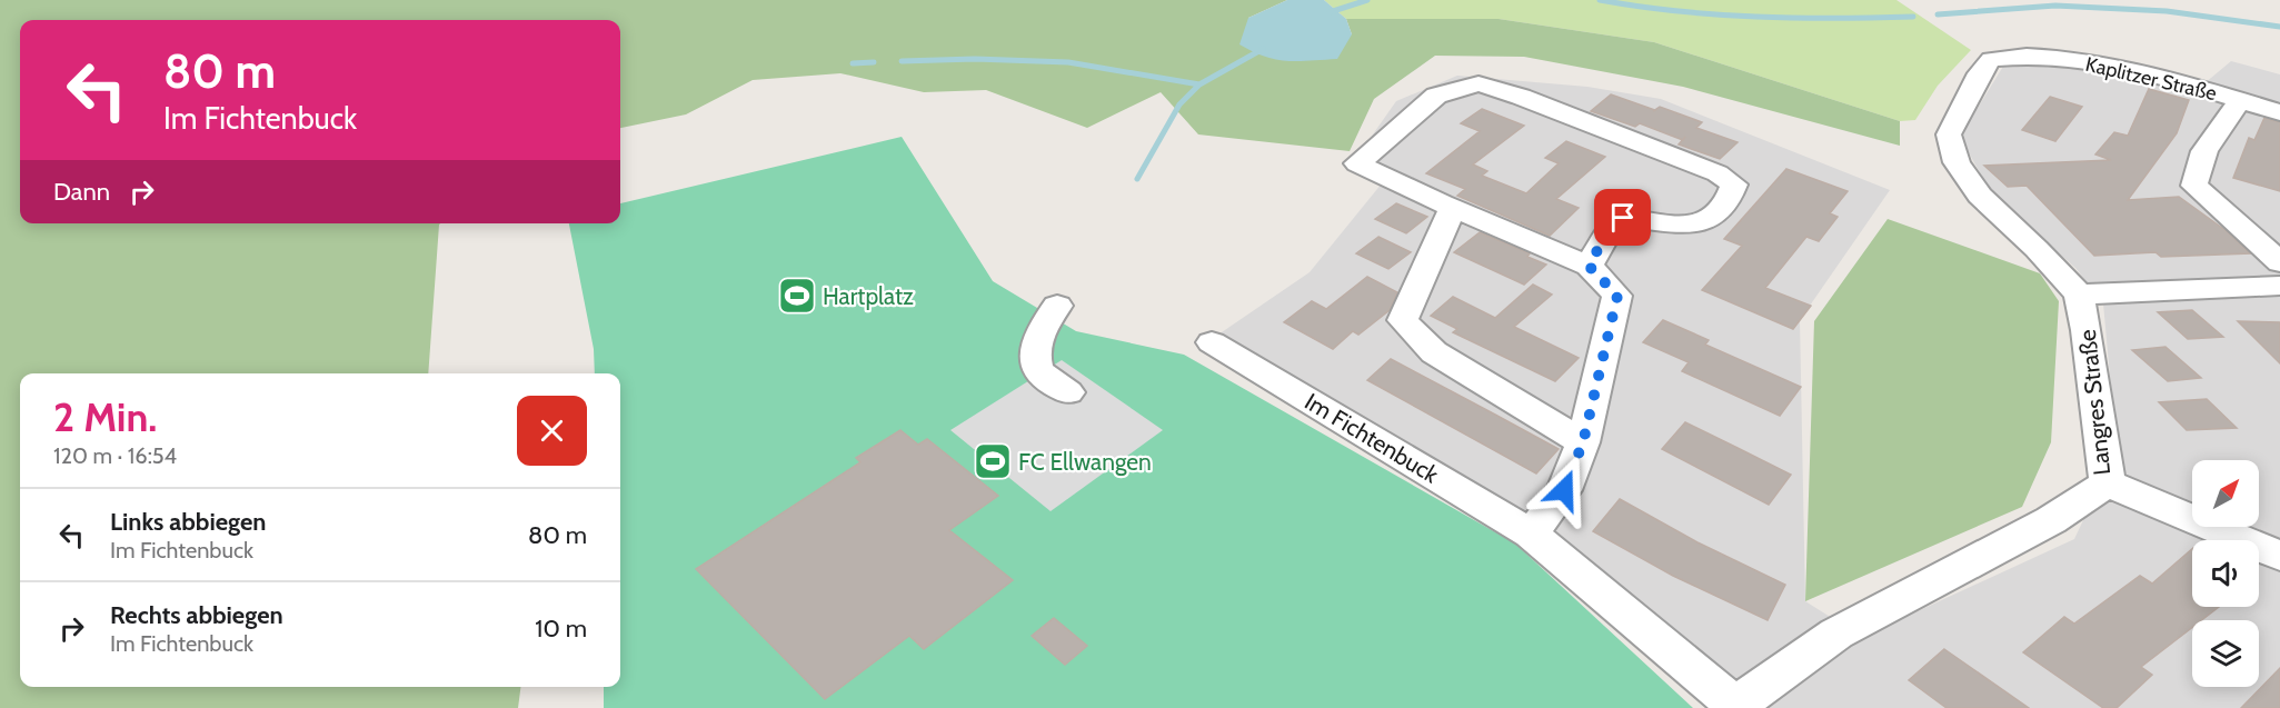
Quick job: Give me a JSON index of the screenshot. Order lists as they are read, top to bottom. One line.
{"streets":{"street":["Kaplitzer Straße","Langres Straße","Im Fichtenbuck"]},"crossings":[["Kaplitzer Straße","Langres Straße"],["Langres Straße","Im Fichtenbuck"]],"places":{"sports":["Hartplatz","FC Ellwangen"]},"north":"top right","page":{"turn":["80 m","Im Fichtenbuck"],"then":"Dann","heading":["2 Min.","120 m · 16:54"],"list":[{"name":"Links abbiegen","note":"Im Fichtenbuck","value":"80 m"},{"name":"Rechts abbiegen","note":"Im Fichtenbuck","value":"10 m"}]}}
